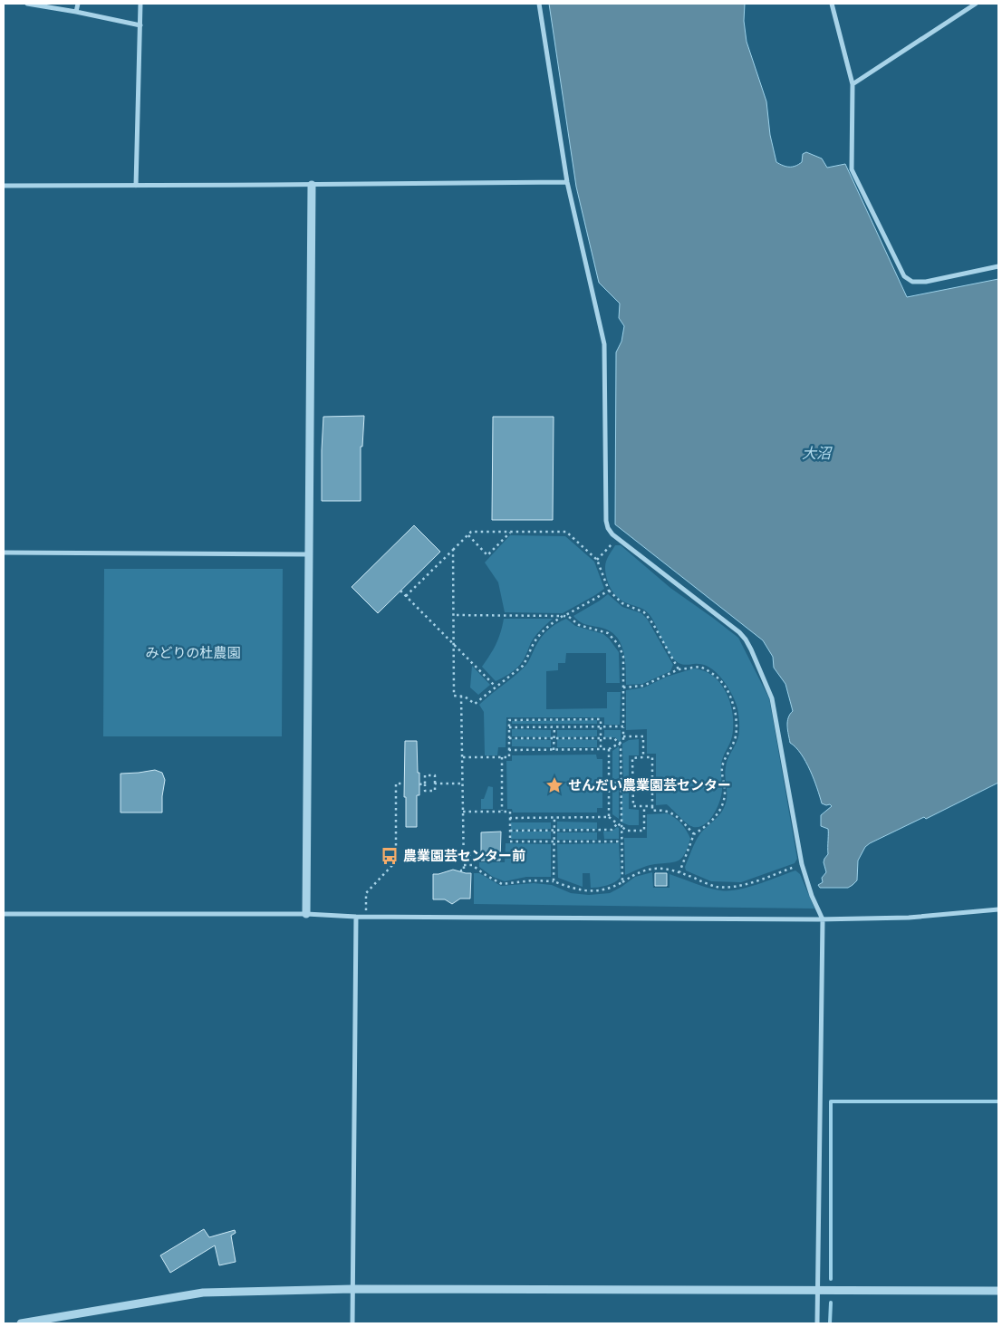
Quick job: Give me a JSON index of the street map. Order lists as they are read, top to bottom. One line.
{"water":["大沼"],"parks":["みどりの杜農園"],"places":{"place":["せんだい農業園芸センター"],"bus stop":["農業園芸センター前"]}}
